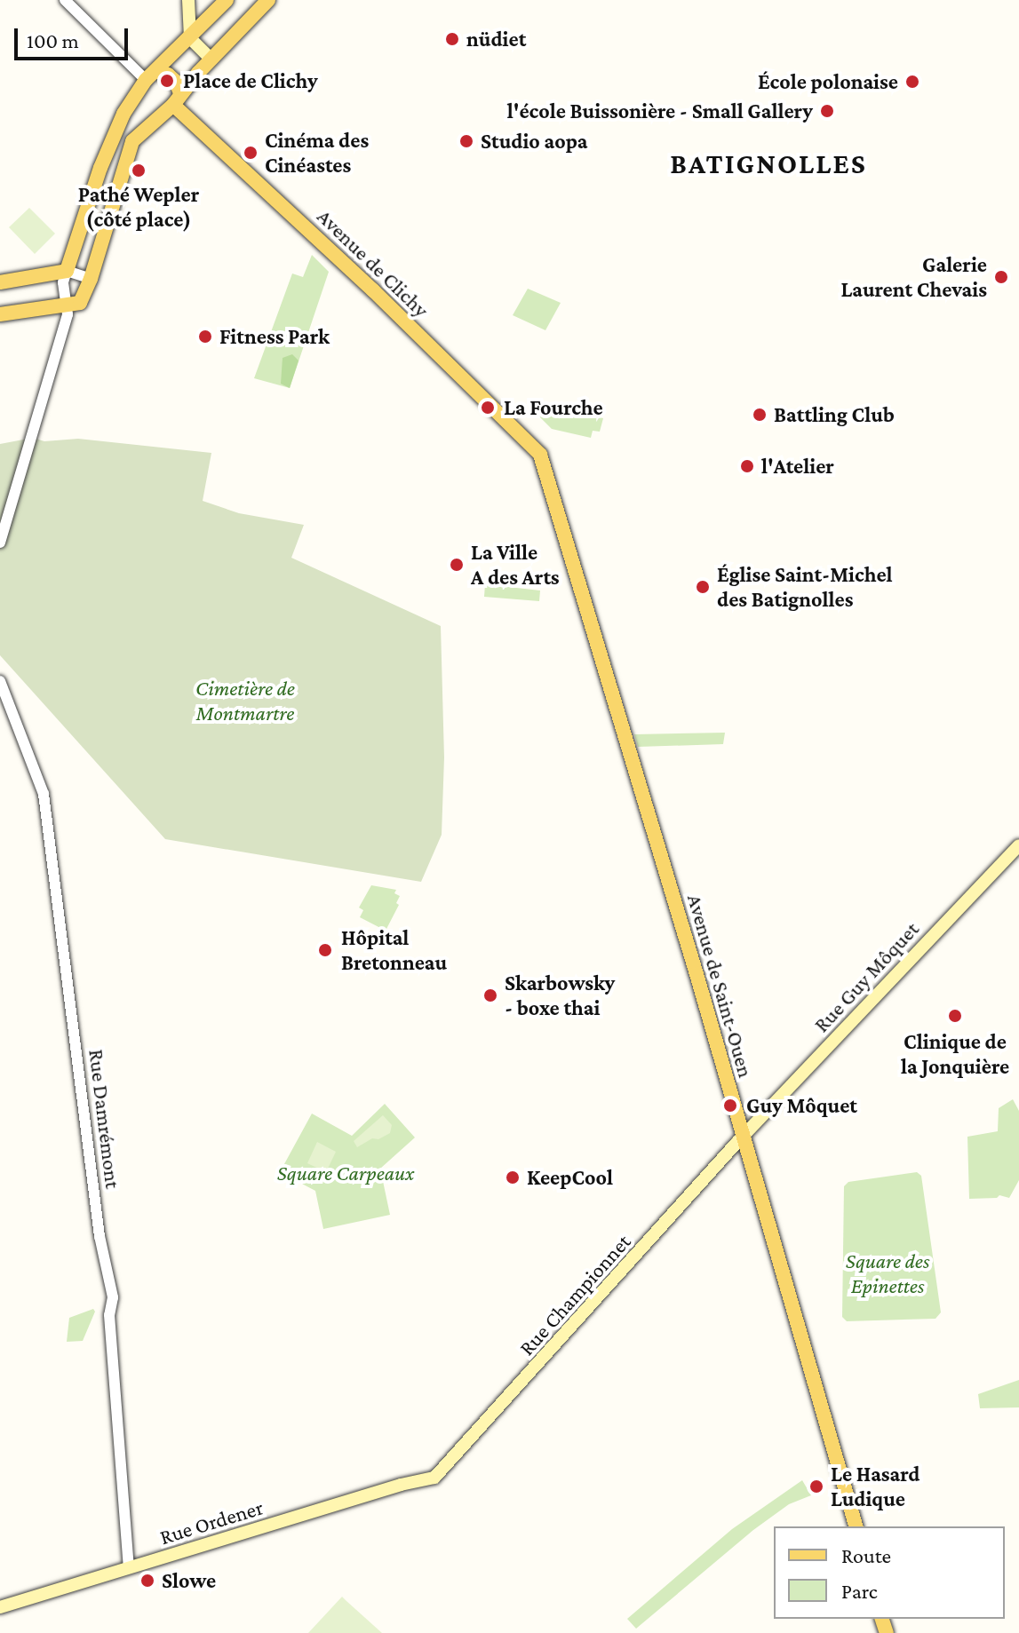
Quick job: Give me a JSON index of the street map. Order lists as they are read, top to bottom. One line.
{"streets":{"main road":["Avenue de Clichy","Rue Guy Môquet","Avenue de Saint-Ouen","Rue Championnet","Rue Ordener"],"street":["Rue Damrémont"]},"crossings":[["Avenue de Clichy","Avenue de Saint-Ouen"],["Rue Guy Môquet","Avenue de Saint-Ouen"],["Rue Guy Môquet","Rue Championnet"],["Avenue de Saint-Ouen","Rue Championnet"],["Rue Damrémont","Rue Ordener"],["Rue Championnet","Rue Ordener"]],"districts":["BATIGNOLLES"],"parks":["Cimetière de Montmartre","Square Carpeaux","Square des Epinettes"],"places":["nüdiet","Place de Clichy","École polonaise","l'école Buissonière - Small Gallery","Studio aopa","Cinéma des Cinéastes","Pathé Wepler (côté place)","Galerie Laurent Chevais","Fitness Park","La Fourche","Battling Club","l'Atelier","La Ville A des Arts","Église Saint-Michel des Batignolles","Hôpital Bretonneau","Skarbowsky - boxe thai","Clinique de la Jonquière","Guy Môquet","KeepCool","Le Hasard Ludique","Slowe"],"legend":["Route","Parc"],"scale_bar":"100 m"}
